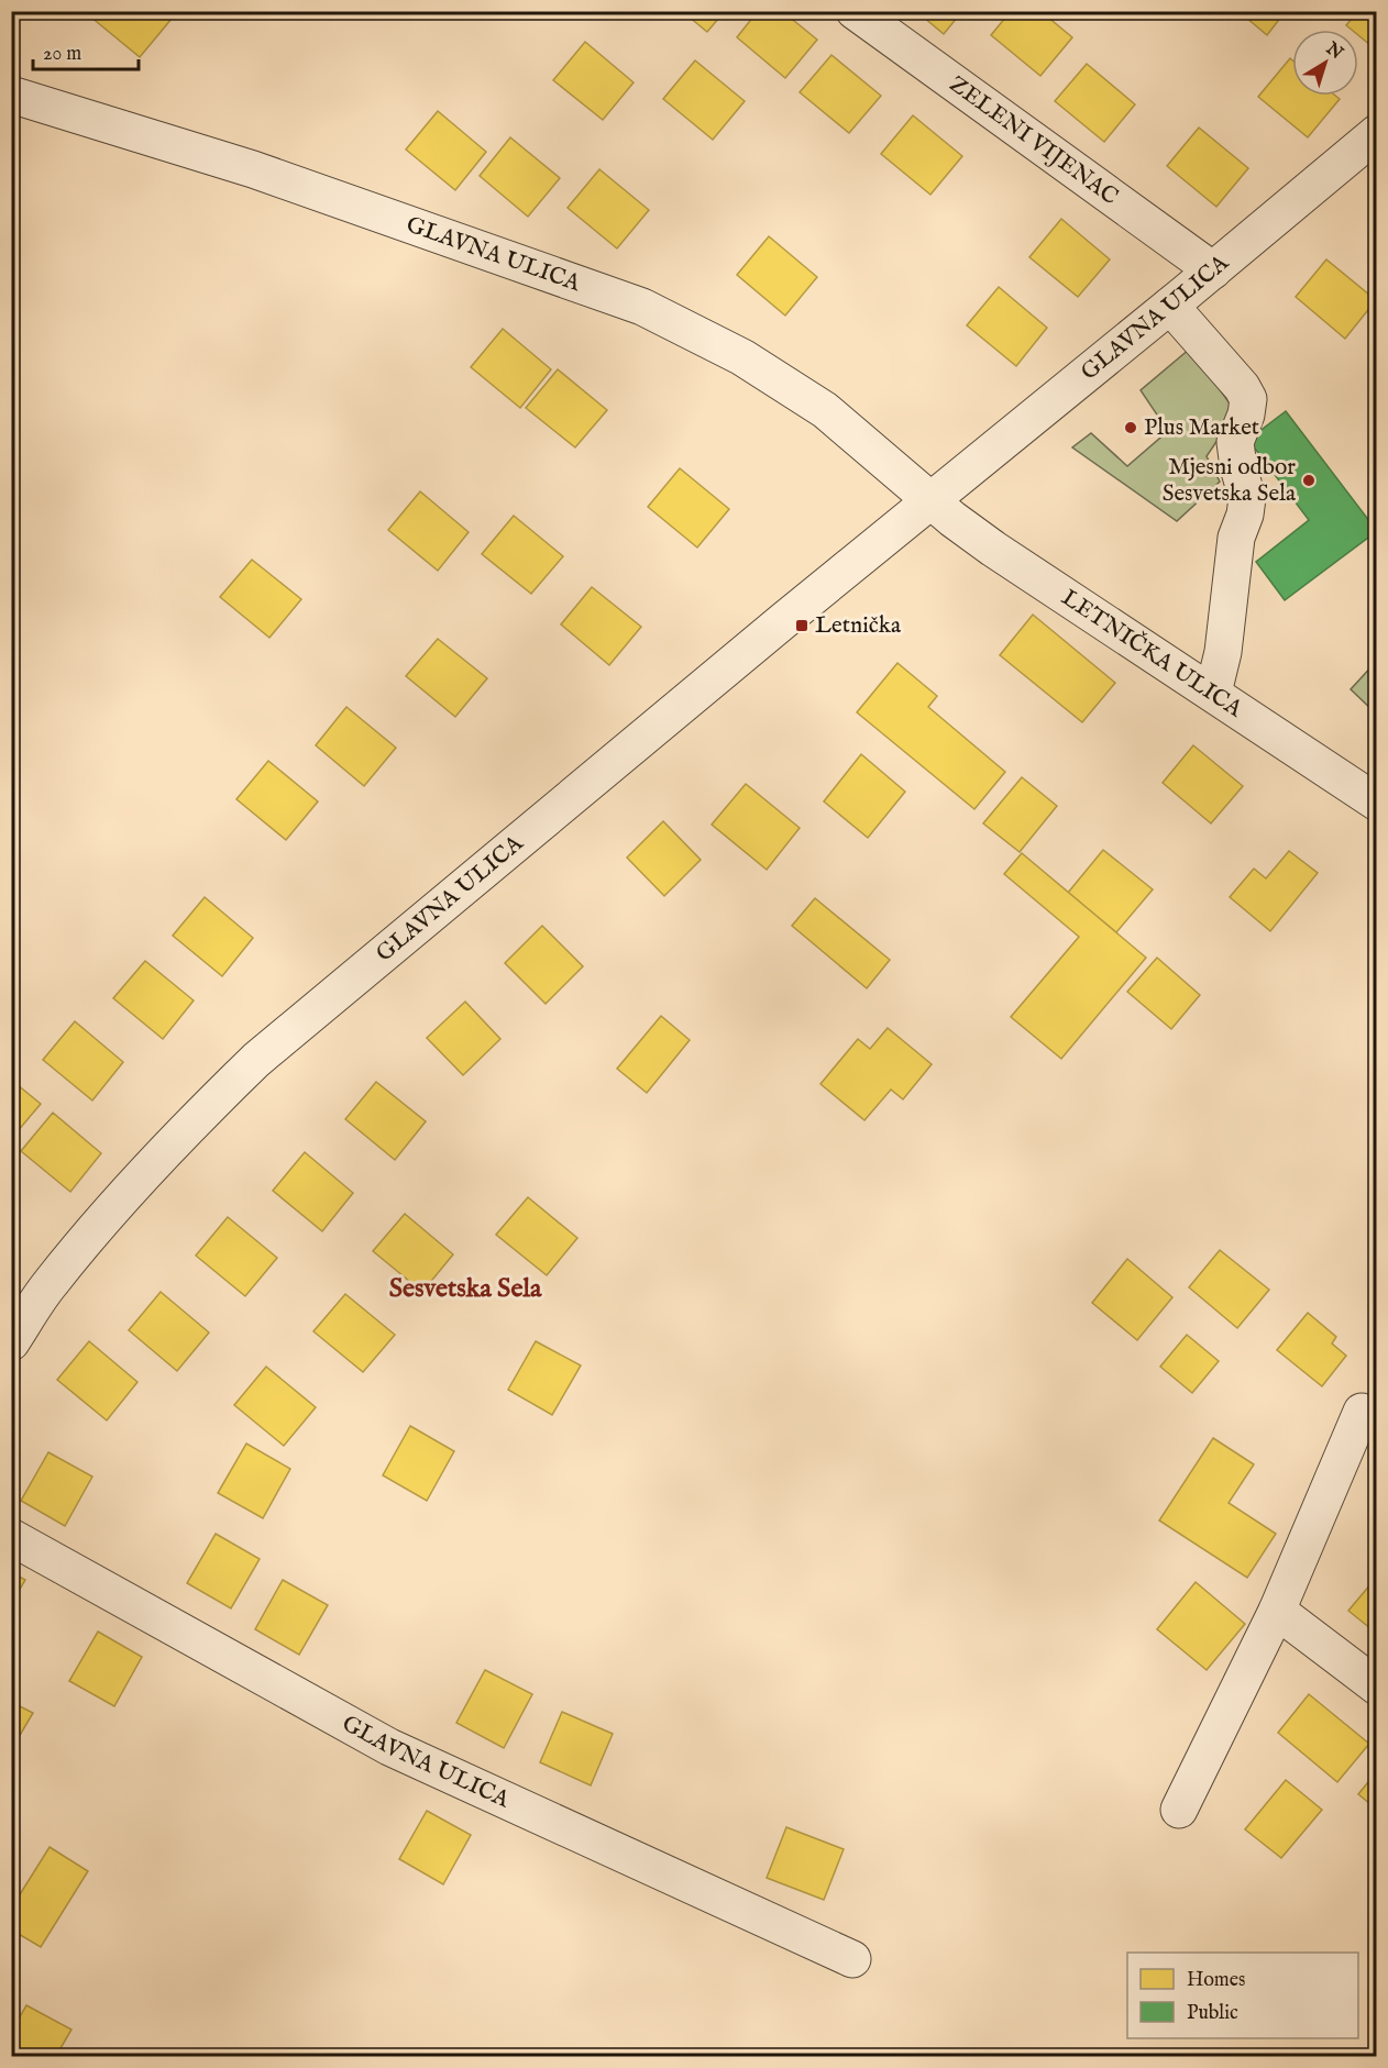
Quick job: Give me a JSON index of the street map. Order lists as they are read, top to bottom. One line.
{"streets":{"street":["ZELENI VIJENAC","GLAVNA ULICA","LETNIČKA ULICA"]},"crossings":[["ZELENI VIJENAC","GLAVNA ULICA"],["GLAVNA ULICA","LETNIČKA ULICA"]],"districts":["Sesvetska Sela"],"places":{"other":["Plus Market","Mjesni odbor Sesvetska Sela"],"transit":["Letnička"]},"legend":["Homes","Public"],"scale_bar":"20 m","north":"top right"}
